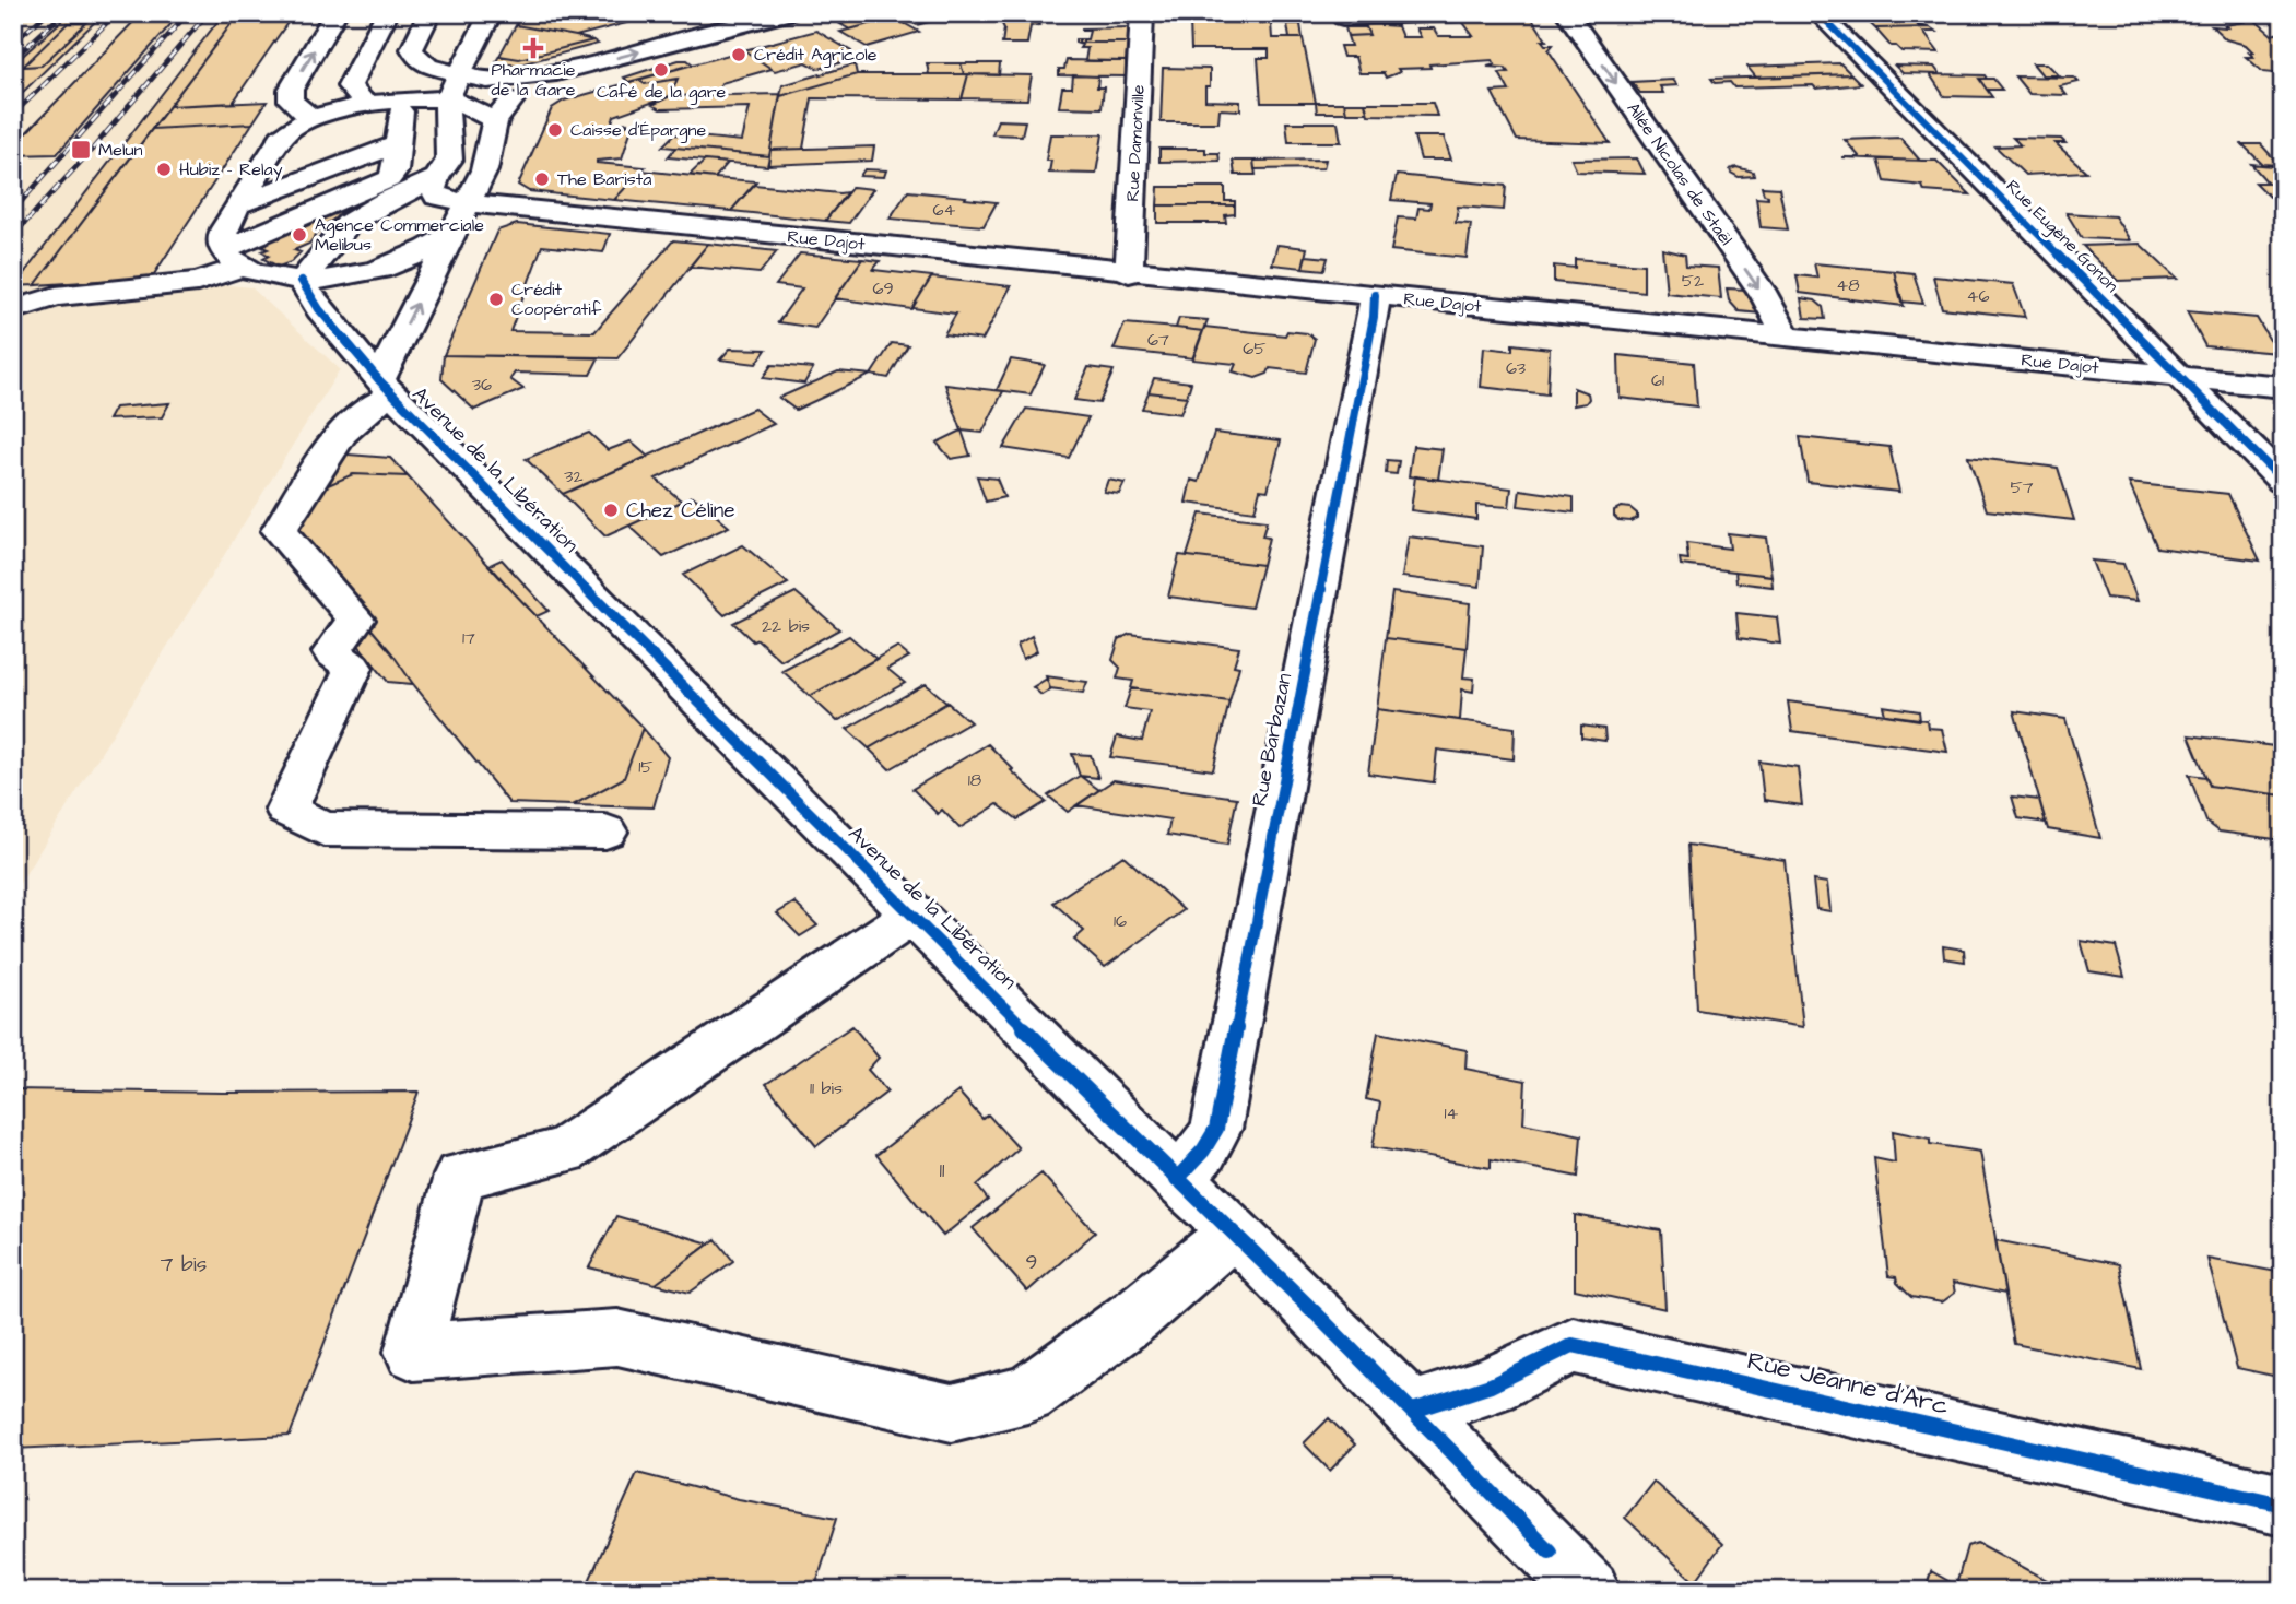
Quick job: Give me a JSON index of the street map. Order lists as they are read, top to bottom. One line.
{"streets":{"street":["Rue Damonville","Allée Nicolas de Staël","Rue Eugène Gonon","Rue Dajot","Avenue de la Libération","Rue Barbazan","Rue Jeanne d'Arc"]},"crossings":[["Rue Damonville","Rue Dajot"],["Allée Nicolas de Staël","Rue Dajot"],["Rue Eugène Gonon","Rue Dajot"],["Rue Dajot","Rue Barbazan"],["Avenue de la Libération","Rue Barbazan"],["Avenue de la Libération","Rue Jeanne d'Arc"]],"one_way":["Allée Nicolas de Staël"],"places":{"health":["Pharmacie de la Gare"],"other":["Crédit Agricole","Café de la gare","Caisse d'Épargne","Hubiz - Relay","The Barista","Agence Commerciale Melibus","Crédit Coopératif","Chez Céline"],"transit":["Melun"]},"house_numbers":["64","52","48","69","46","67","65","63","61","36","32","57","22 bis","17","15","18","16","11 bis","14","11","9","7 bis"]}
